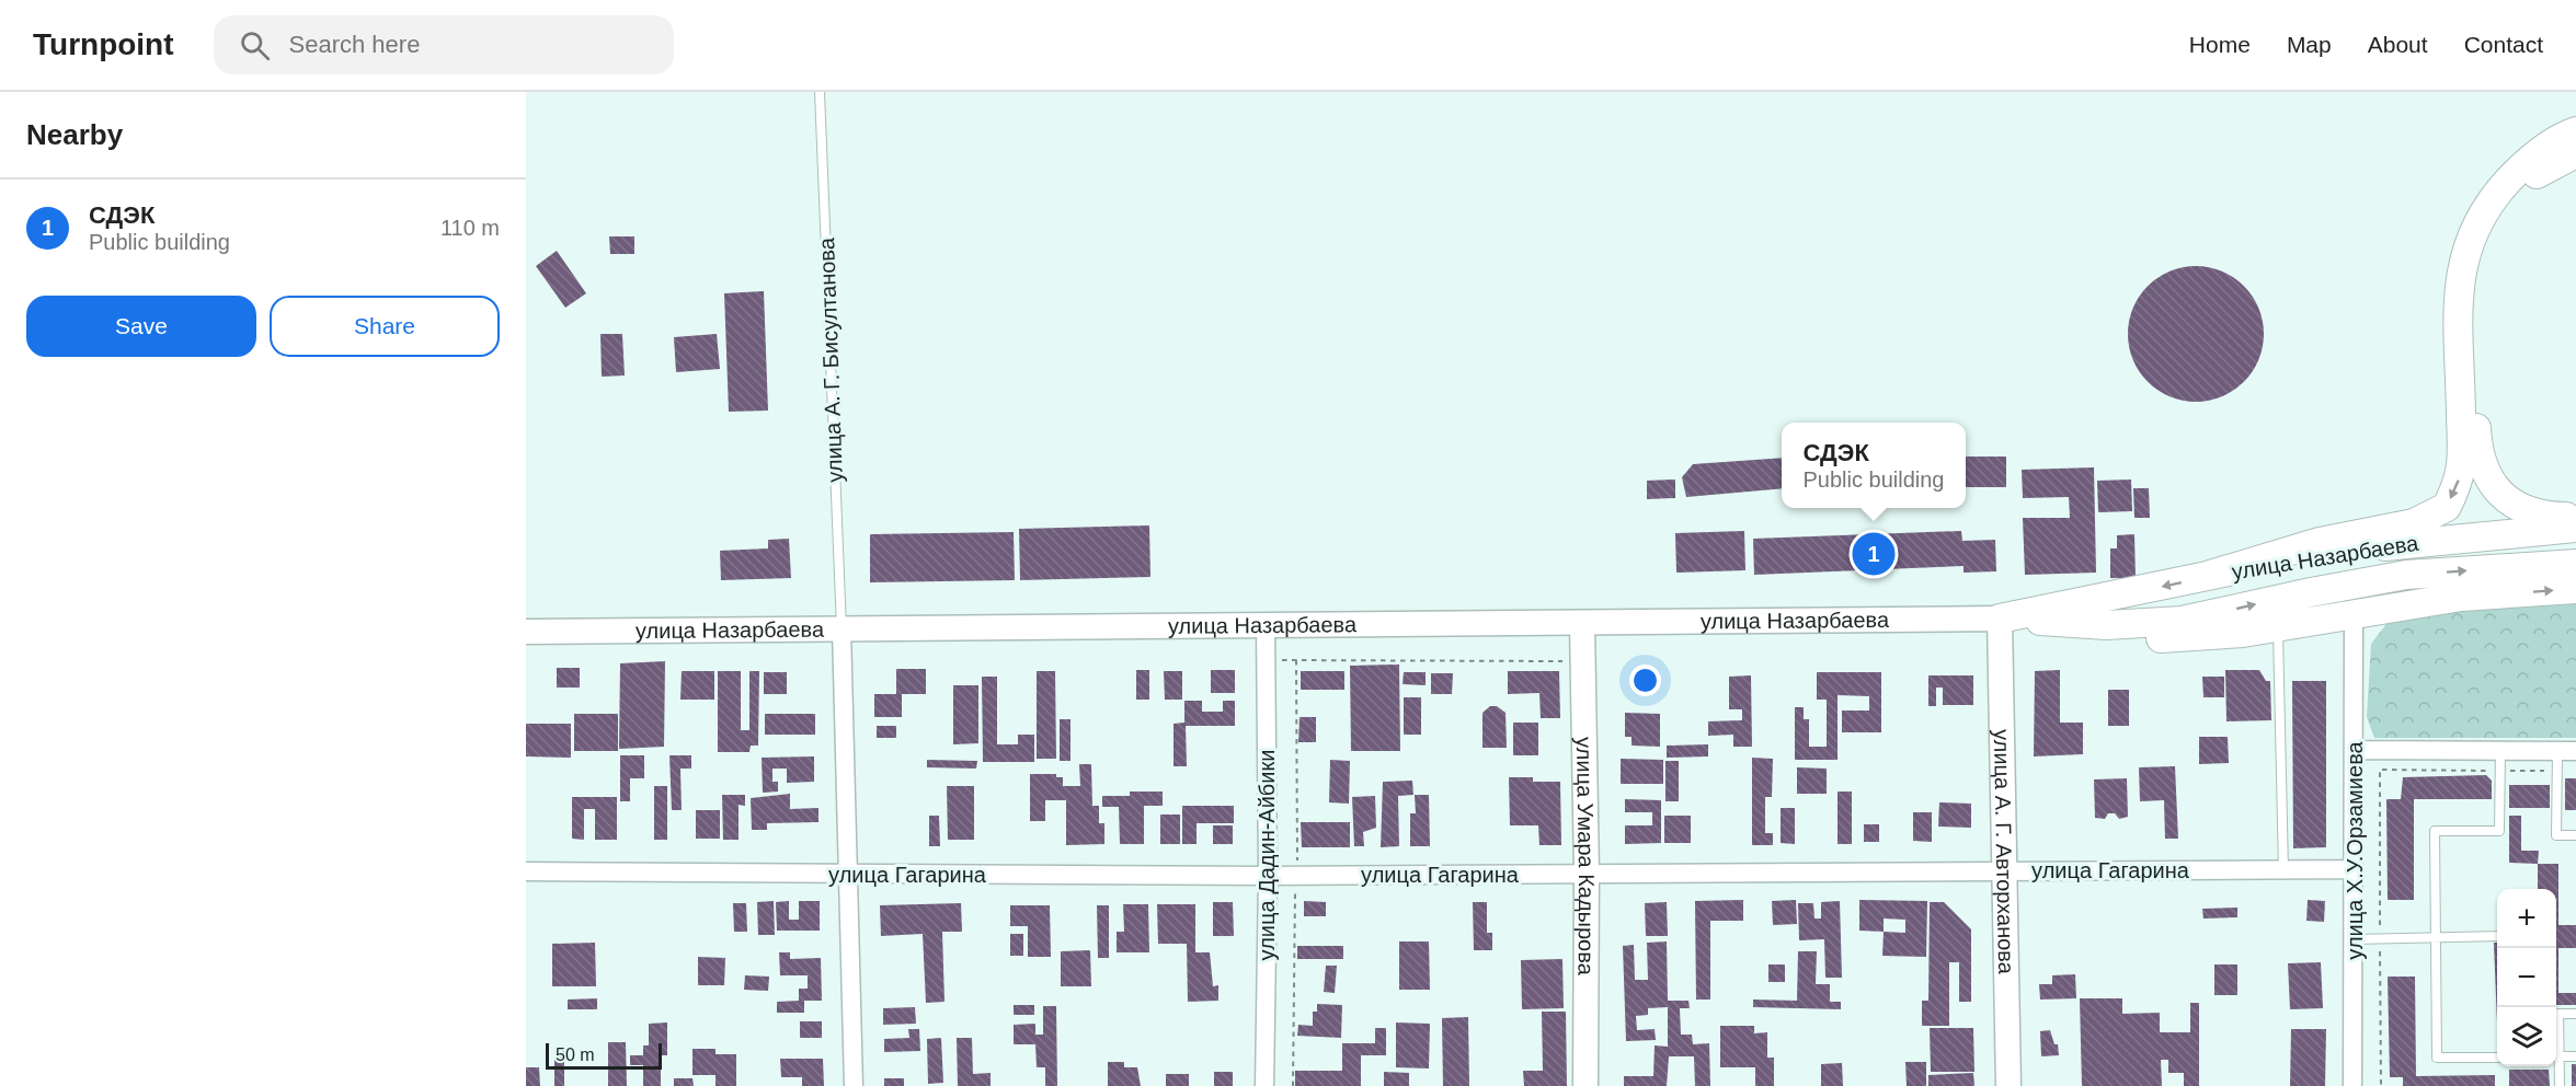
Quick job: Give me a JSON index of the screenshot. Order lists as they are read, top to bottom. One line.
{"streets":{"main road":["улица Назарбаева","улица А. Г. Авторханова","улица Умара Кадырова"],"street":["улица Х.У.Орзамиева","улица Дадин-Айбики","улица Гагарина"],"lane":["улица А. Г. Бисултанова"]},"crossings":[["улица А. Г. Бисултанова","улица Назарбаева"],["улица Назарбаева","улица А. Г. Авторханова"],["улица Назарбаева","улица Дадин-Айбики"],["улица Назарбаева","улица Умара Кадырова"],["улица Х.У.Орзамиева","улица Гагарина"],["улица А. Г. Авторханова","улица Гагарина"],["улица Дадин-Айбики","улица Гагарина"],["улица Умара Кадырова","улица Гагарина"]],"scale_bar":"50 m","page":{"header":"Turnpoint","search":"Search here","nav":["Home","Map","About","Contact"],"heading":"Nearby","list":[{"mark":"1","name":"СДЭК","note":"Public building","value":"110 m"}],"buttons":["Save","Share"],"popup":["СДЭК","Public building"],"pins":"1","map_buttons":["+","−"],"scale":"50 m"}}
